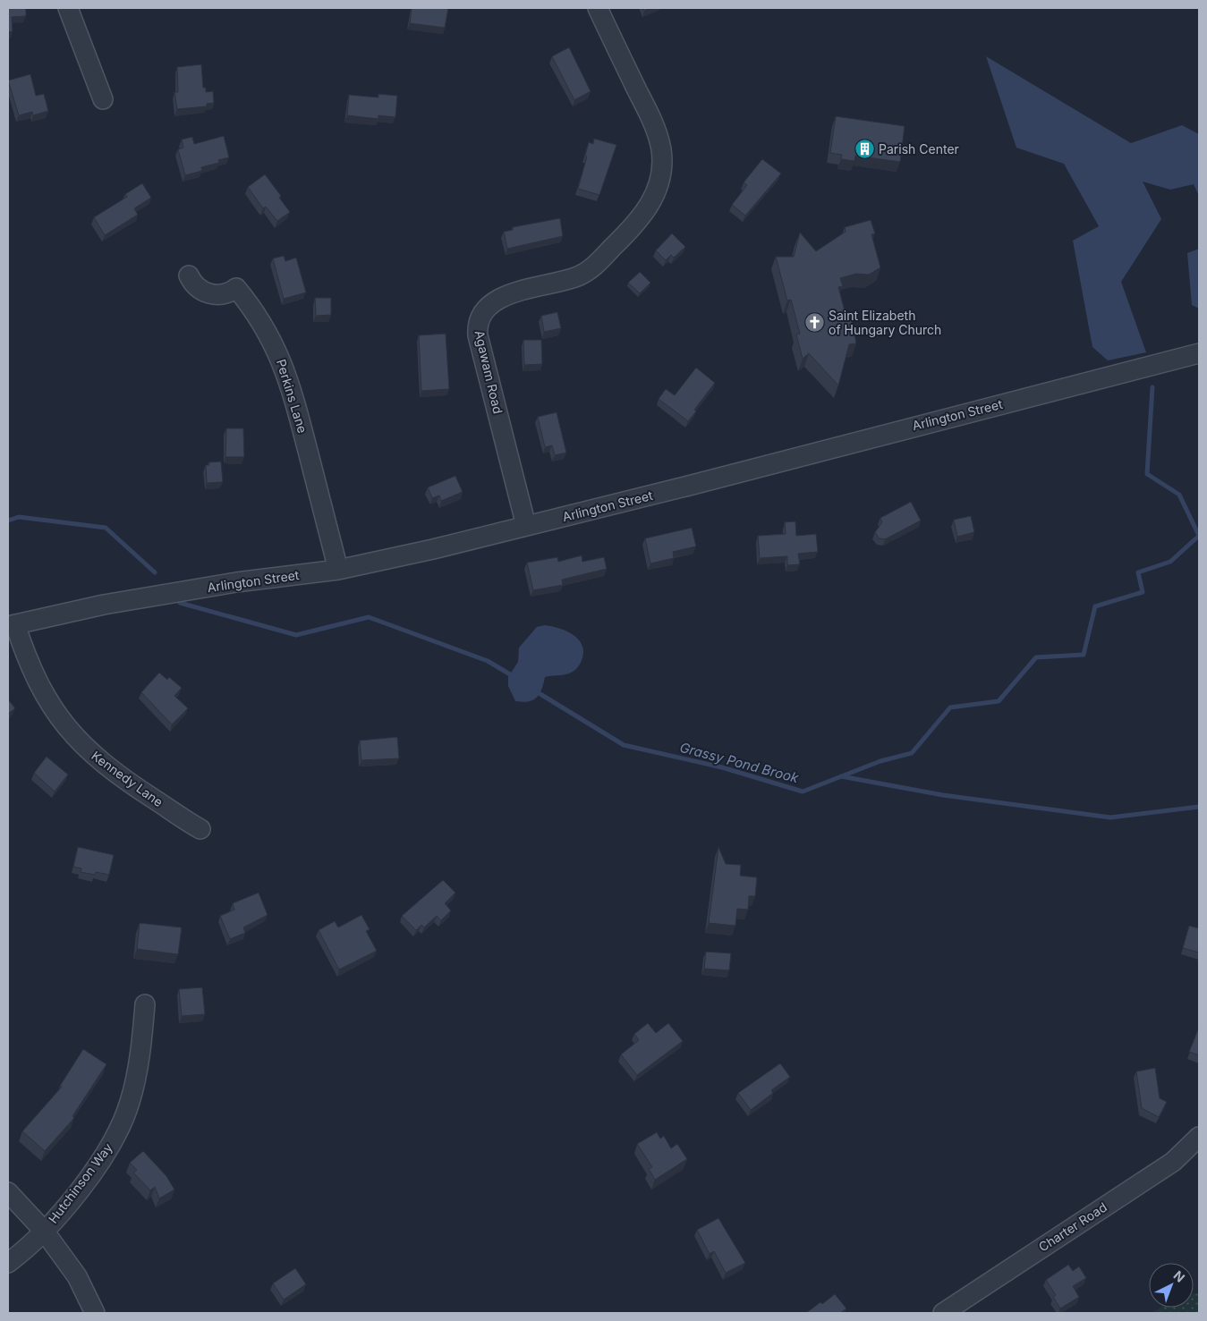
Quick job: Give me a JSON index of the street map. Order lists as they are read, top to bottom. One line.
{"streets":{"street":["Agawam Road","Perkins Lane","Arlington Street","Kennedy Lane","Hutchinson Way","Charter Road"]},"crossings":[["Agawam Road","Arlington Street"],["Perkins Lane","Arlington Street"],["Arlington Street","Kennedy Lane"]],"water":["Grassy Pond Brook"],"places":{"building":["Parish Center"],"church":["Saint Elizabeth of Hungary Church"]},"north":"top right"}
